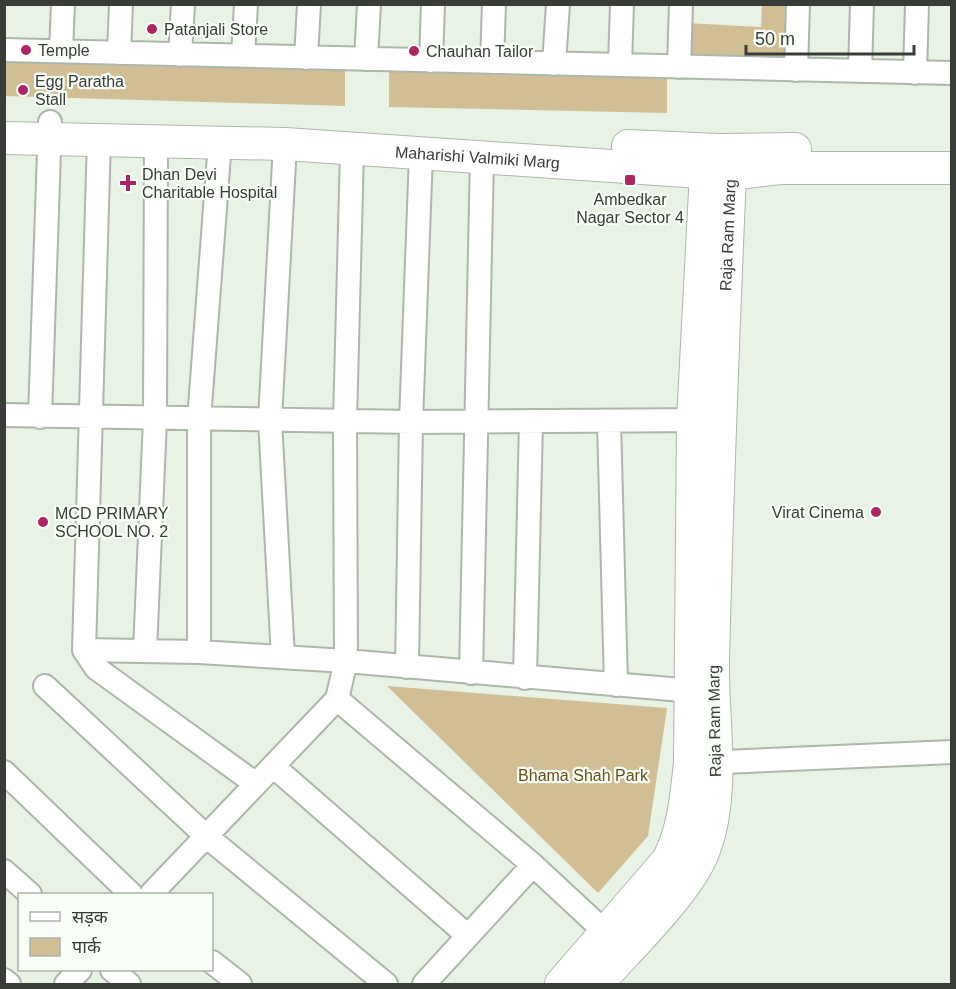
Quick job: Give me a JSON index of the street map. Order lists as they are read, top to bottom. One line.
{"streets":{"street":["Maharishi Valmiki Marg","Raja Ram Marg"]},"crossings":[["Maharishi Valmiki Marg","Raja Ram Marg"]],"parks":["Bhama Shah Park"],"places":{"other":["Patanjali Store","Temple","Chauhan Tailor","Egg Paratha Stall","Virat Cinema","MCD PRIMARY SCHOOL NO. 2"],"transit":["Ambedkar Nagar Sector 4"],"health":["Dhan Devi Charitable Hospital"]},"legend":["सड़क","पार्क"],"scale_bar":"50 m"}
